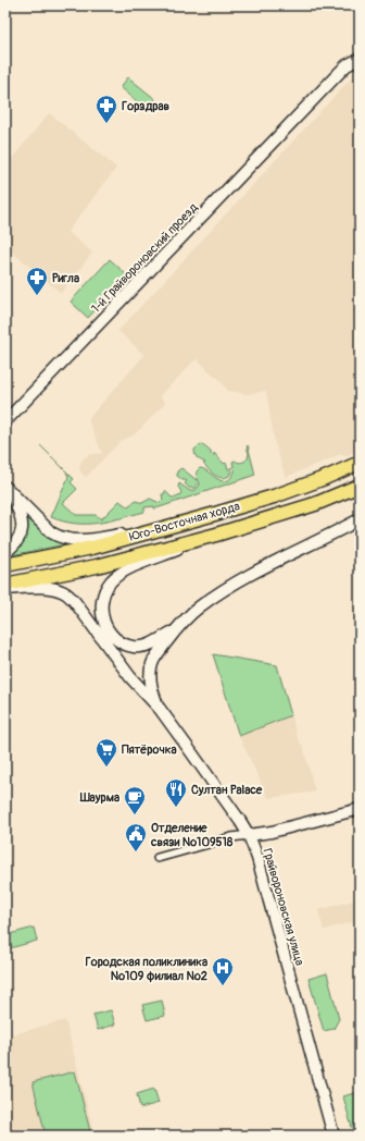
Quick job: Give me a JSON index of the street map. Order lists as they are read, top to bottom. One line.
{"streets":{"main road":["1-й Грайвороновский проезд","Юго-Восточная хорда","Грайвороновская улица"]},"places":{"pharmacy":["Горздрав","Ригла"],"supermarket":["Пятёрочка"],"restaurant":["Султан Palace"],"cafe":["Шаурма"],"public building":["Отделение связи №109518"],"hospital":["Городская поликлиника №109 филиал №2"]}}
